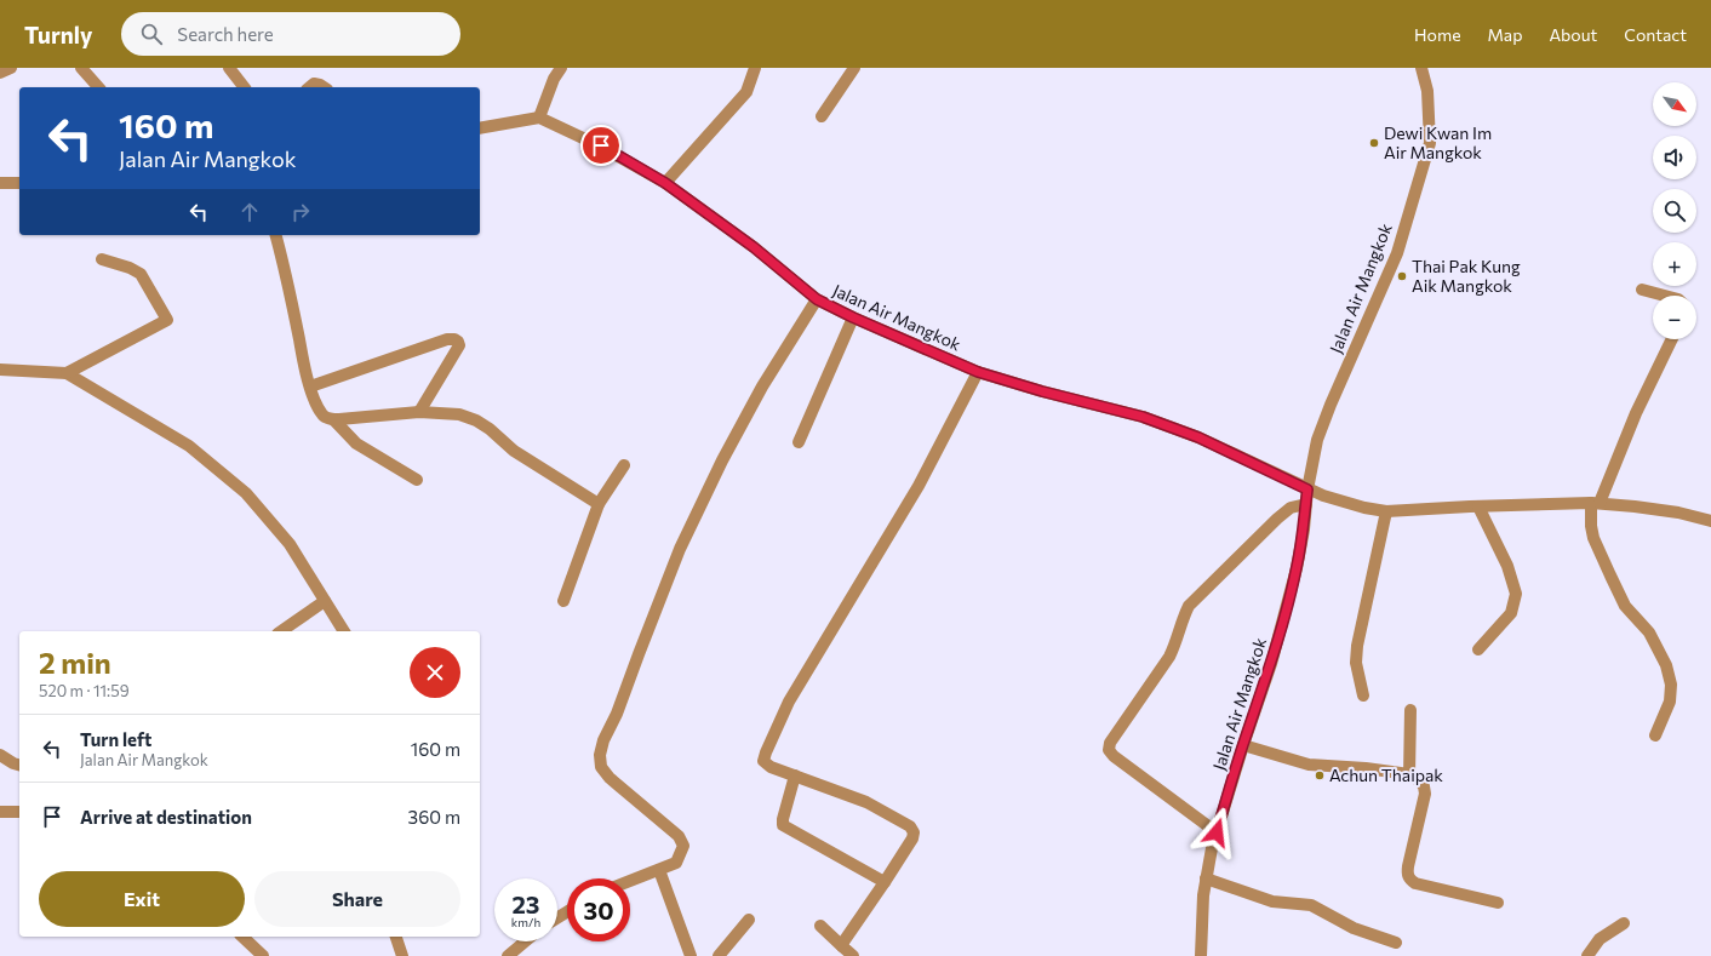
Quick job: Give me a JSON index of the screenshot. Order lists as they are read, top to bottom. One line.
{"streets":{"street":["Jalan Air Mangkok"]},"places":["Dewi Kwan Im Air Mangkok","Thai Pak Kung Aik Mangkok","Achun Thaipak"],"north":"bottom right","page":{"header":"Turnly","search":"Search here","nav":["Home","Map","About","Contact"],"map_buttons":["+","−"],"turn":["160 m","Jalan Air Mangkok"],"heading":["2 min","520 m · 11:59"],"list":[{"name":"Turn left","note":"Jalan Air Mangkok","value":"160 m"},{"name":"Arrive at destination","value":"360 m"}],"buttons":["Exit","Share"],"speed":"23 km/h","limit":"30"}}
